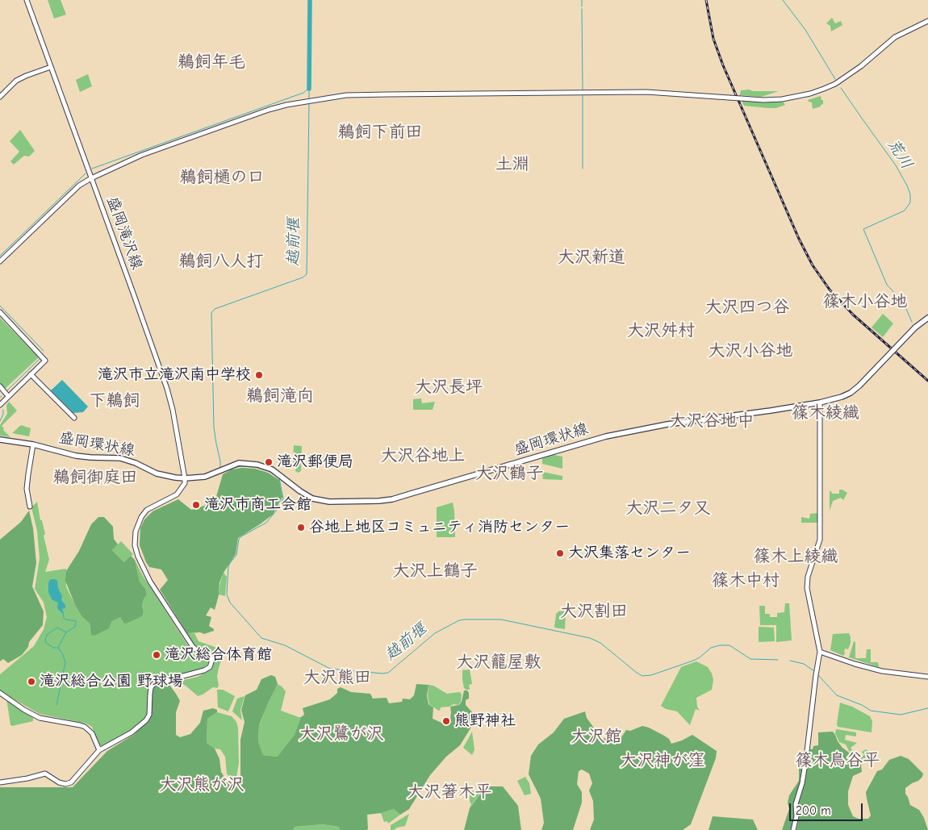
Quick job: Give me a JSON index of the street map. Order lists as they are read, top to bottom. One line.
{"streets":{"main road":["盛岡環状線"],"street":["盛岡滝沢線"]},"crossings":[["盛岡滝沢線","盛岡環状線"]],"districts":["鵜飼年毛","鵜飼下前田","土淵","鵜飼樋の口","大沢新道","鵜飼八人打","篠木小谷地","大沢四つ谷","大沢舛村","大沢小谷地","大沢長坪","鵜飼滝向","下鵜飼","篠木綾織","大沢谷地中","大沢谷地上","大沢鶴子","鵜飼御庭田","大沢二タ又","篠木上綾織","大沢上鶴子","篠木中村","大沢割田","大沢籠屋敷","大沢熊田","大沢鷺が沢","大沢館","大沢神が窪","篠木鳥谷平","大沢熊が沢","大沢箸木平"],"water":["荒川","越前堰"],"places":["滝沢市立滝沢南中学校","滝沢郵便局","滝沢市商工会館","谷地上地区コミュニティ消防センター","大沢集落センター","滝沢総合体育館","滝沢総合公園 野球場","熊野神社"],"scale_bar":"200 m"}
